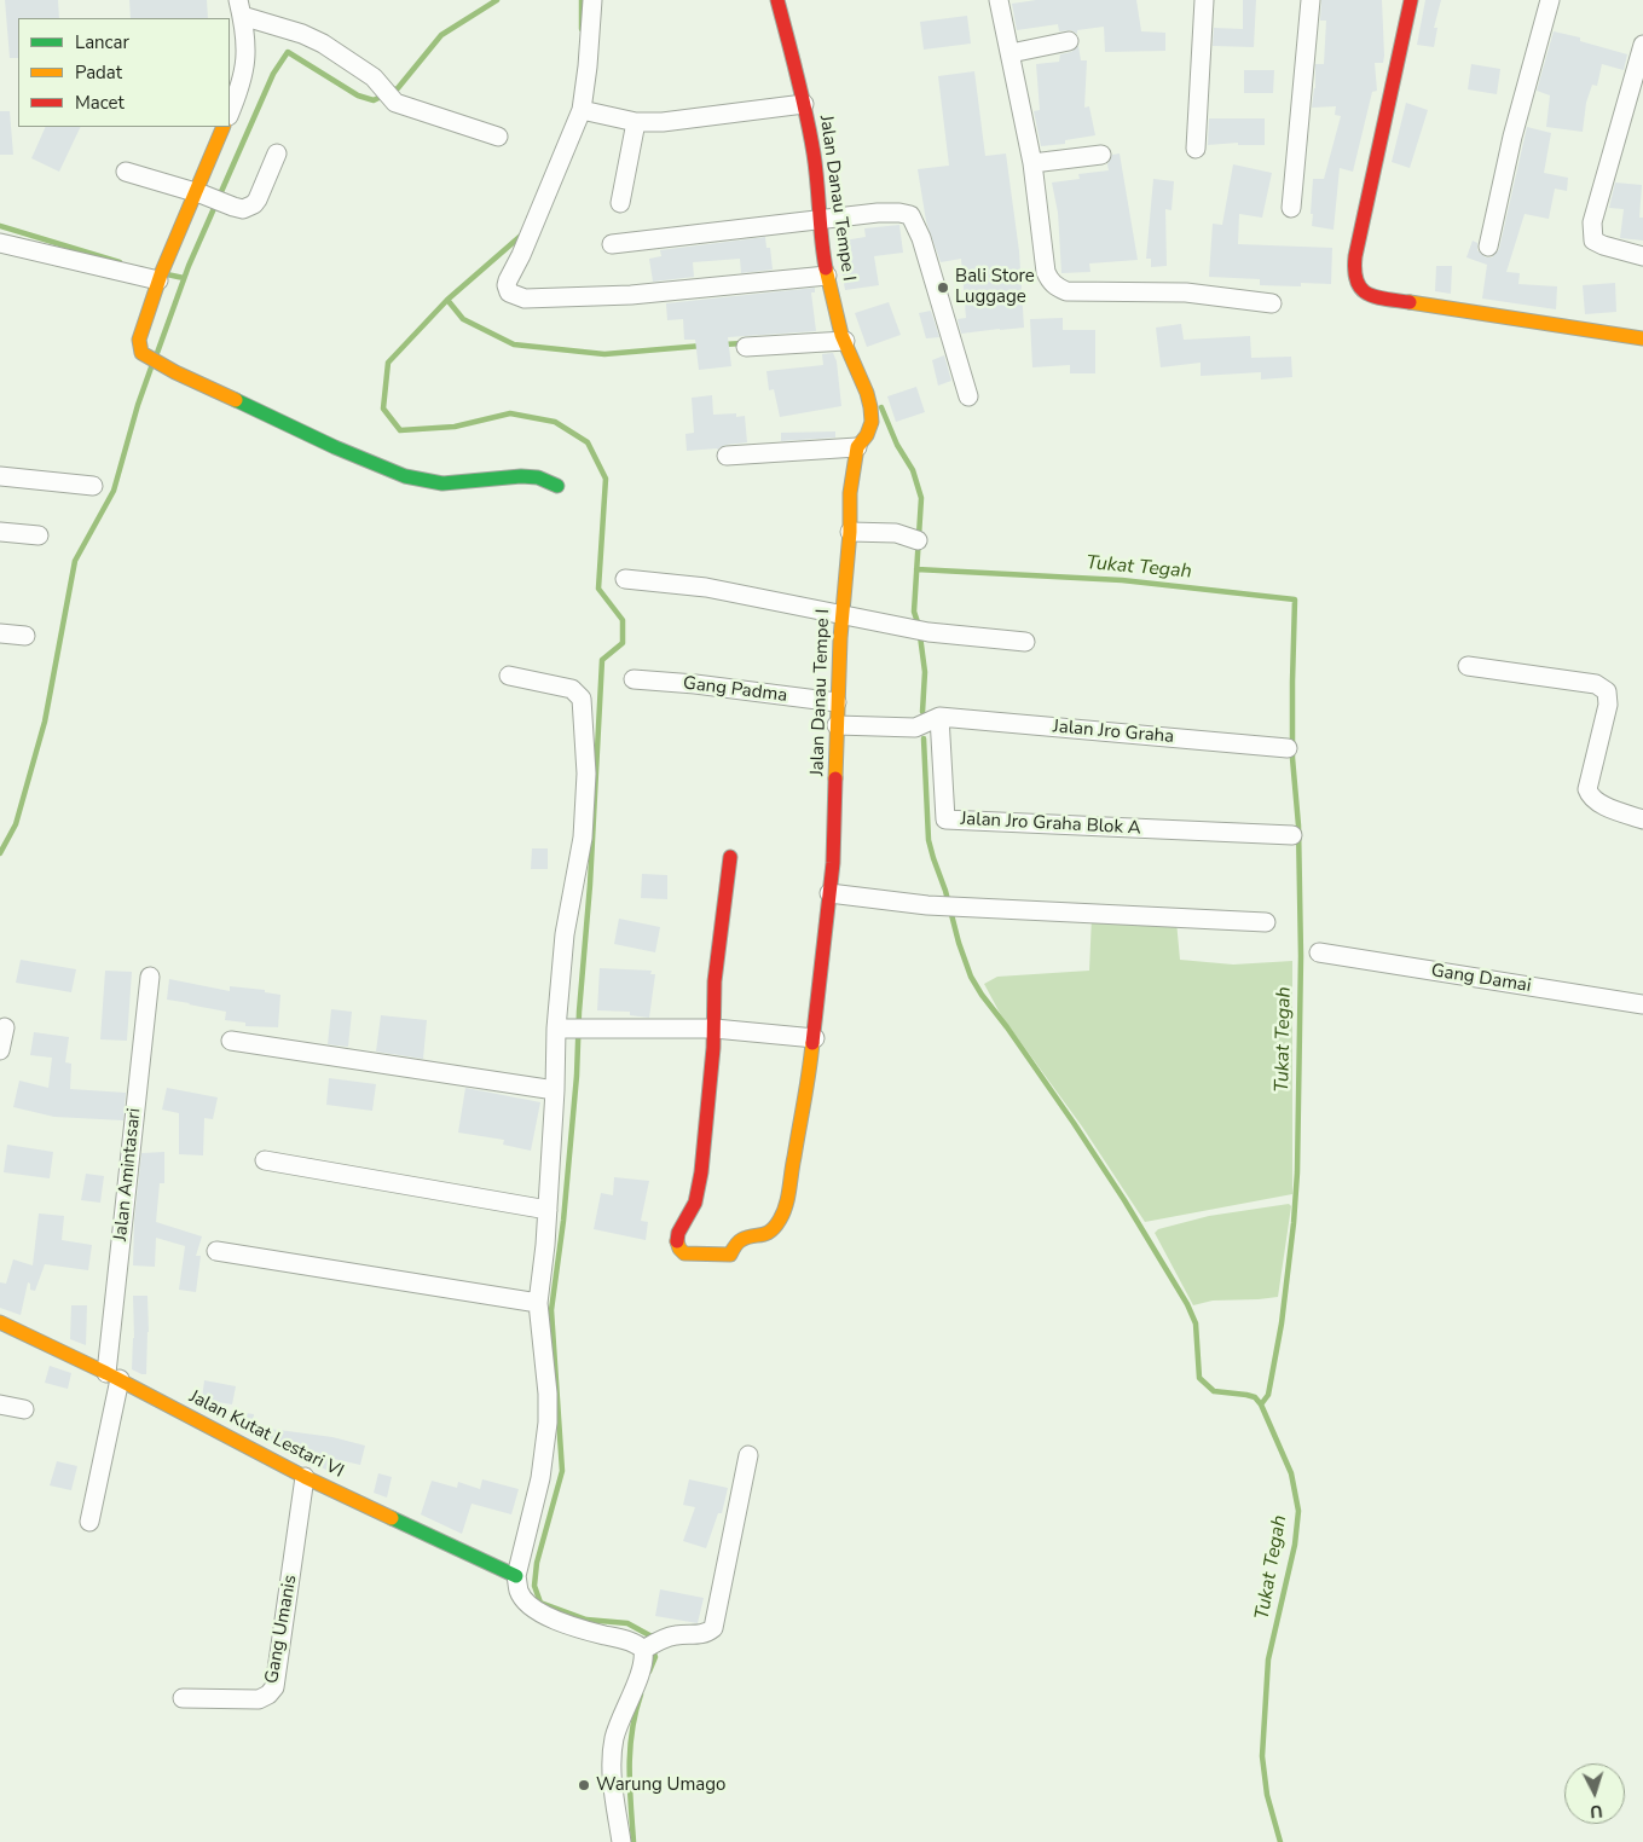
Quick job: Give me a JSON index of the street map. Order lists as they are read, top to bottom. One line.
{"streets":{"street":["Jalan Danau Tempe I","Gang Padma","Jalan Jro Graha","Jalan Jro Graha Blok A","Gang Damai","Jalan Amintasari","Jalan Kutat Lestari VI","Gang Umanis"]},"crossings":[["Jalan Danau Tempe I","Gang Padma"],["Jalan Jro Graha","Jalan Jro Graha Blok A"],["Jalan Amintasari","Jalan Kutat Lestari VI"],["Jalan Kutat Lestari VI","Gang Umanis"]],"water":["Tukat Tegah"],"places":["Bali Store Luggage","Warung Umago"],"legend":["Lancar","Padat","Macet"],"north":"bottom"}
